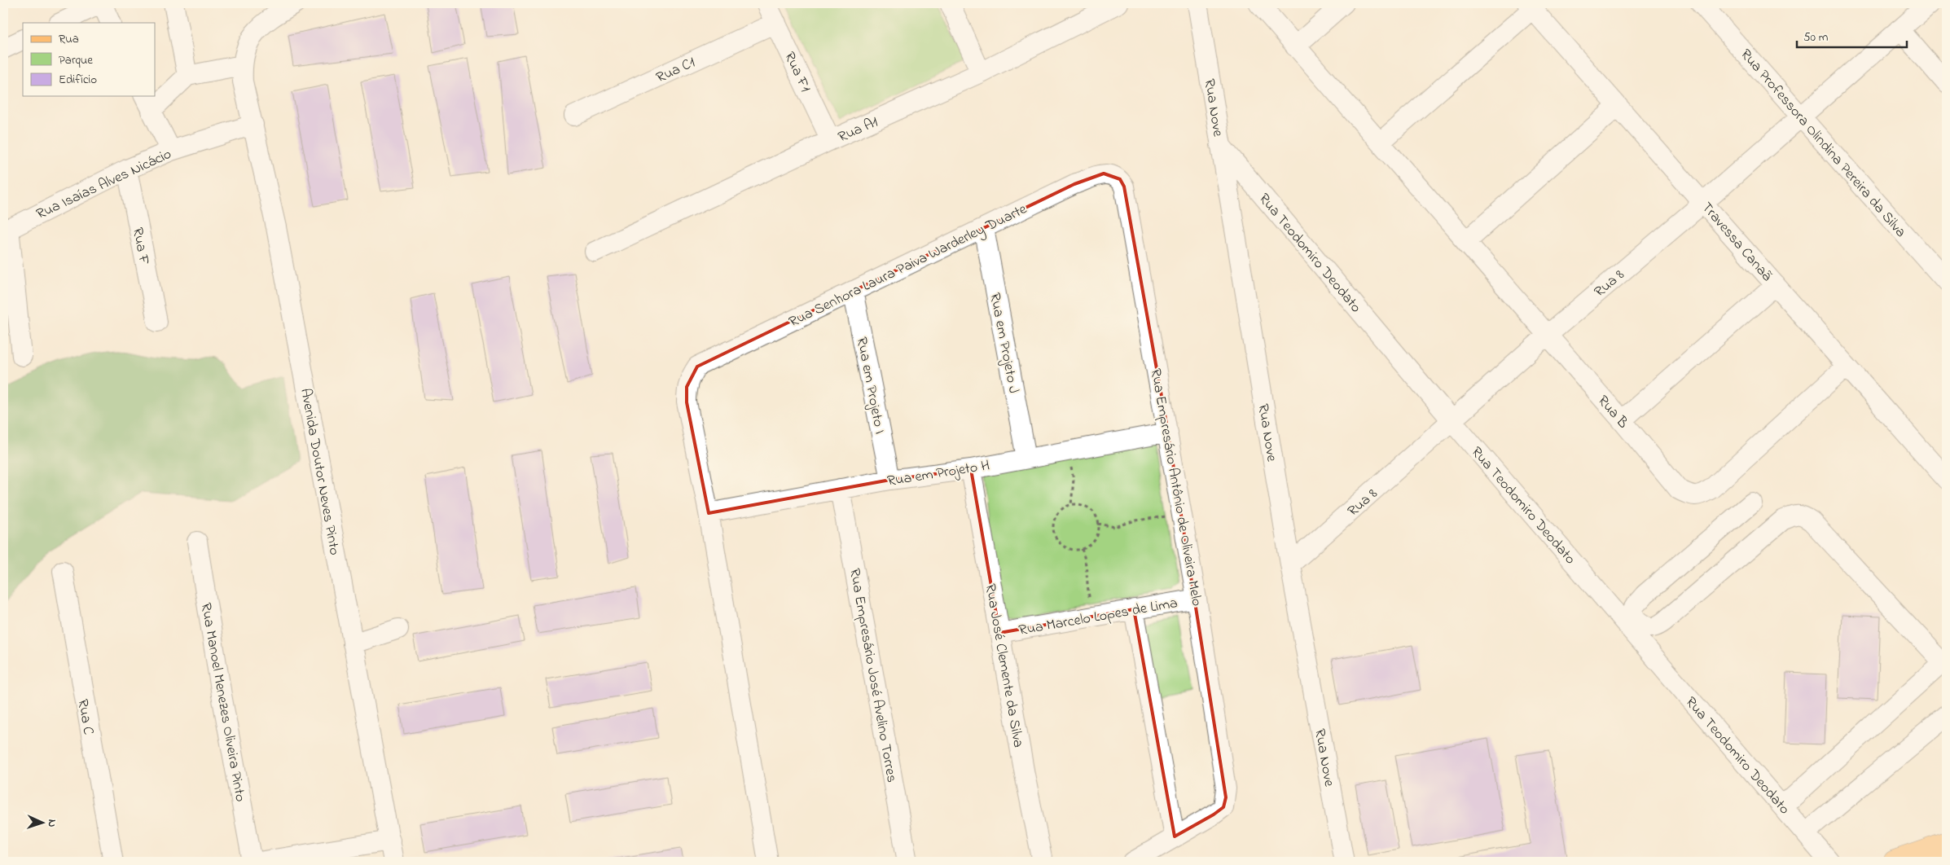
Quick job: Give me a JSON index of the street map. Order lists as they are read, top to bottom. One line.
{"streets":{"street":["Rua C1","Rua F1","Rua Nove","Rua A1","Rua Professora Olindina Pereira da Silva","Rua Isaías Alves Nicácio","Travessa Canaã","Rua F","Rua Teodomiro Deodato","Rua Senhora Laura Paiva Warderley Duarte","Rua 8","Rua em Projeto J","Rua em Projeto I","Rua B","Avenida Doutor Neves Pinto","Rua em Projeto H","Rua Empresário Antônio de Oliveira Melo","Rua Marcelo Lopes de Lima","Rua José Clemente da Silva","Rua Empresário José Avelino Torres","Rua Manoel Menezes Oliveira Pinto","Rua C"]},"crossings":[["Rua C1","Rua F1"],["Rua F1","Rua A1"],["Rua Nove","Rua Teodomiro Deodato"],["Rua Nove","Rua 8"],["Rua Professora Olindina Pereira da Silva","Rua 8"],["Rua Isaías Alves Nicácio","Rua F"],["Rua Isaías Alves Nicácio","Avenida Doutor Neves Pinto"],["Travessa Canaã","Rua 8"],["Travessa Canaã","Rua B"],["Rua Teodomiro Deodato","Rua 8"],["Rua Senhora Laura Paiva Warderley Duarte","Rua em Projeto J"],["Rua Senhora Laura Paiva Warderley Duarte","Rua em Projeto I"],["Rua Senhora Laura Paiva Warderley Duarte","Rua em Projeto H"],["Rua Senhora Laura Paiva Warderley Duarte","Rua Empresário Antônio de Oliveira Melo"],["Rua 8","Rua B"],["Rua em Projeto J","Rua em Projeto H"],["Rua em Projeto I","Rua em Projeto H"],["Rua em Projeto H","Rua Empresário Antônio de Oliveira Melo"],["Rua em Projeto H","Rua José Clemente da Silva"],["Rua em Projeto H","Rua Empresário José Avelino Torres"],["Rua Empresário Antônio de Oliveira Melo","Rua Marcelo Lopes de Lima"],["Rua Marcelo Lopes de Lima","Rua José Clemente da Silva"]],"legend":["Rua","Parque","Edifício"],"scale_bar":"50 m","north":"right"}
